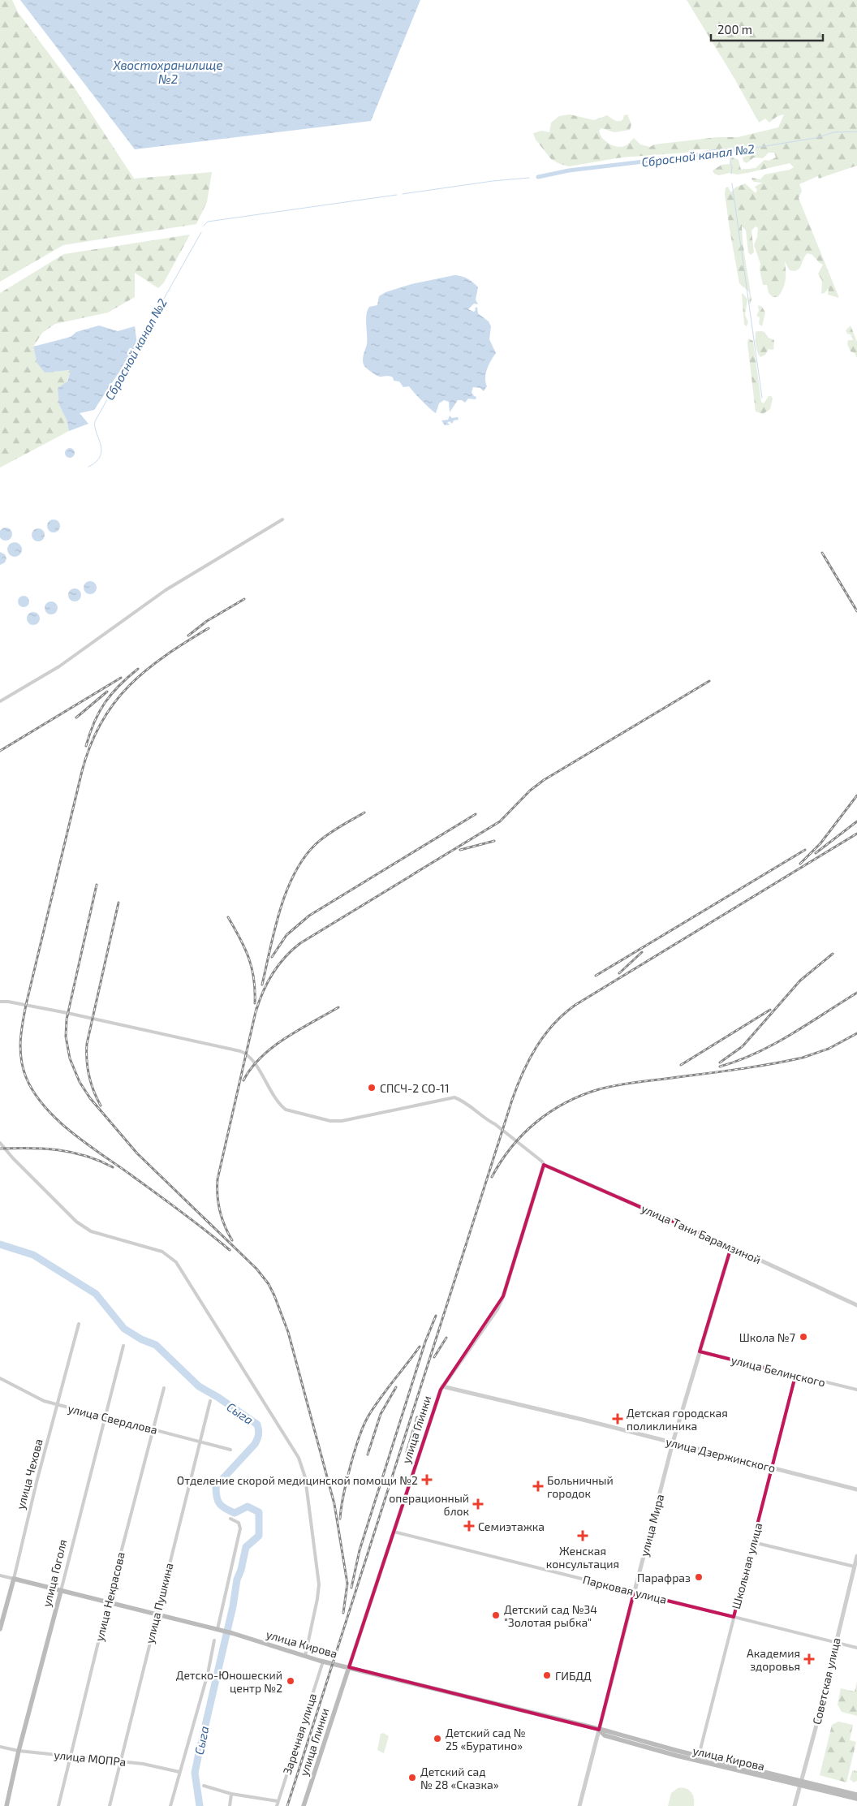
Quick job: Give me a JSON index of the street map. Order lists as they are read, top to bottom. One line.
{"streets":{"main road":["улица Глинки","улица Чехова","улица Гоголя","улица Кирова"],"street":["улица Тани Барамзиной","улица Белинского","улица Свердлова","улица Дзержинского","улица Мира","Школьная улица","Парковая улица","улица Некрасова","улица Пушкина","Советская улица","Заречная улица","улица МОПРа"]},"crossings":[["улица Тани Барамзиной","улица Глинки"],["улица Тани Барамзиной","улица Мира"],["улица Белинского","улица Мира"],["улица Белинского","Школьная улица"],["улица Свердлова","улица Чехова"],["улица Свердлова","улица Гоголя"],["улица Свердлова","улица Некрасова"],["улица Свердлова","улица Пушкина"],["улица Глинки","улица Дзержинского"],["улица Глинки","Парковая улица"],["улица Глинки","улица Кирова"],["улица Дзержинского","улица Мира"],["улица Дзержинского","Школьная улица"],["улица Чехова","улица Кирова"],["улица Мира","Парковая улица"],["улица Мира","улица Кирова"],["Школьная улица","Парковая улица"],["Школьная улица","улица Кирова"],["улица Гоголя","улица Кирова"],["улица Гоголя","улица МОПРа"],["Парковая улица","Советская улица"],["улица Некрасова","улица Кирова"],["улица Некрасова","улица МОПРа"],["улица Пушкина","улица Кирова"],["улица Пушкина","улица МОПРа"],["улица Кирова","Советская улица"],["улица Кирова","Заречная улица"]],"water":["Хвостохранилище №2","Сбросной канал №2","Сыга"],"places":{"other":["СПСЧ-2 СО-11","Школа №7","Парафраз","Детский сад №34 \"Золотая рыбка\"","ГИБДД","Детско-Юношеский центр №2","Детский сад № 25 «Буратино»","Детский сад № 28 «Сказка»"],"health":["Детская городская поликлиника","Отделение скорой медицинской помощи №2","Больничный городок","операционный блок","Семиэтажка","Женская консультация","Академия здоровья"]},"scale_bar":"200 m"}
